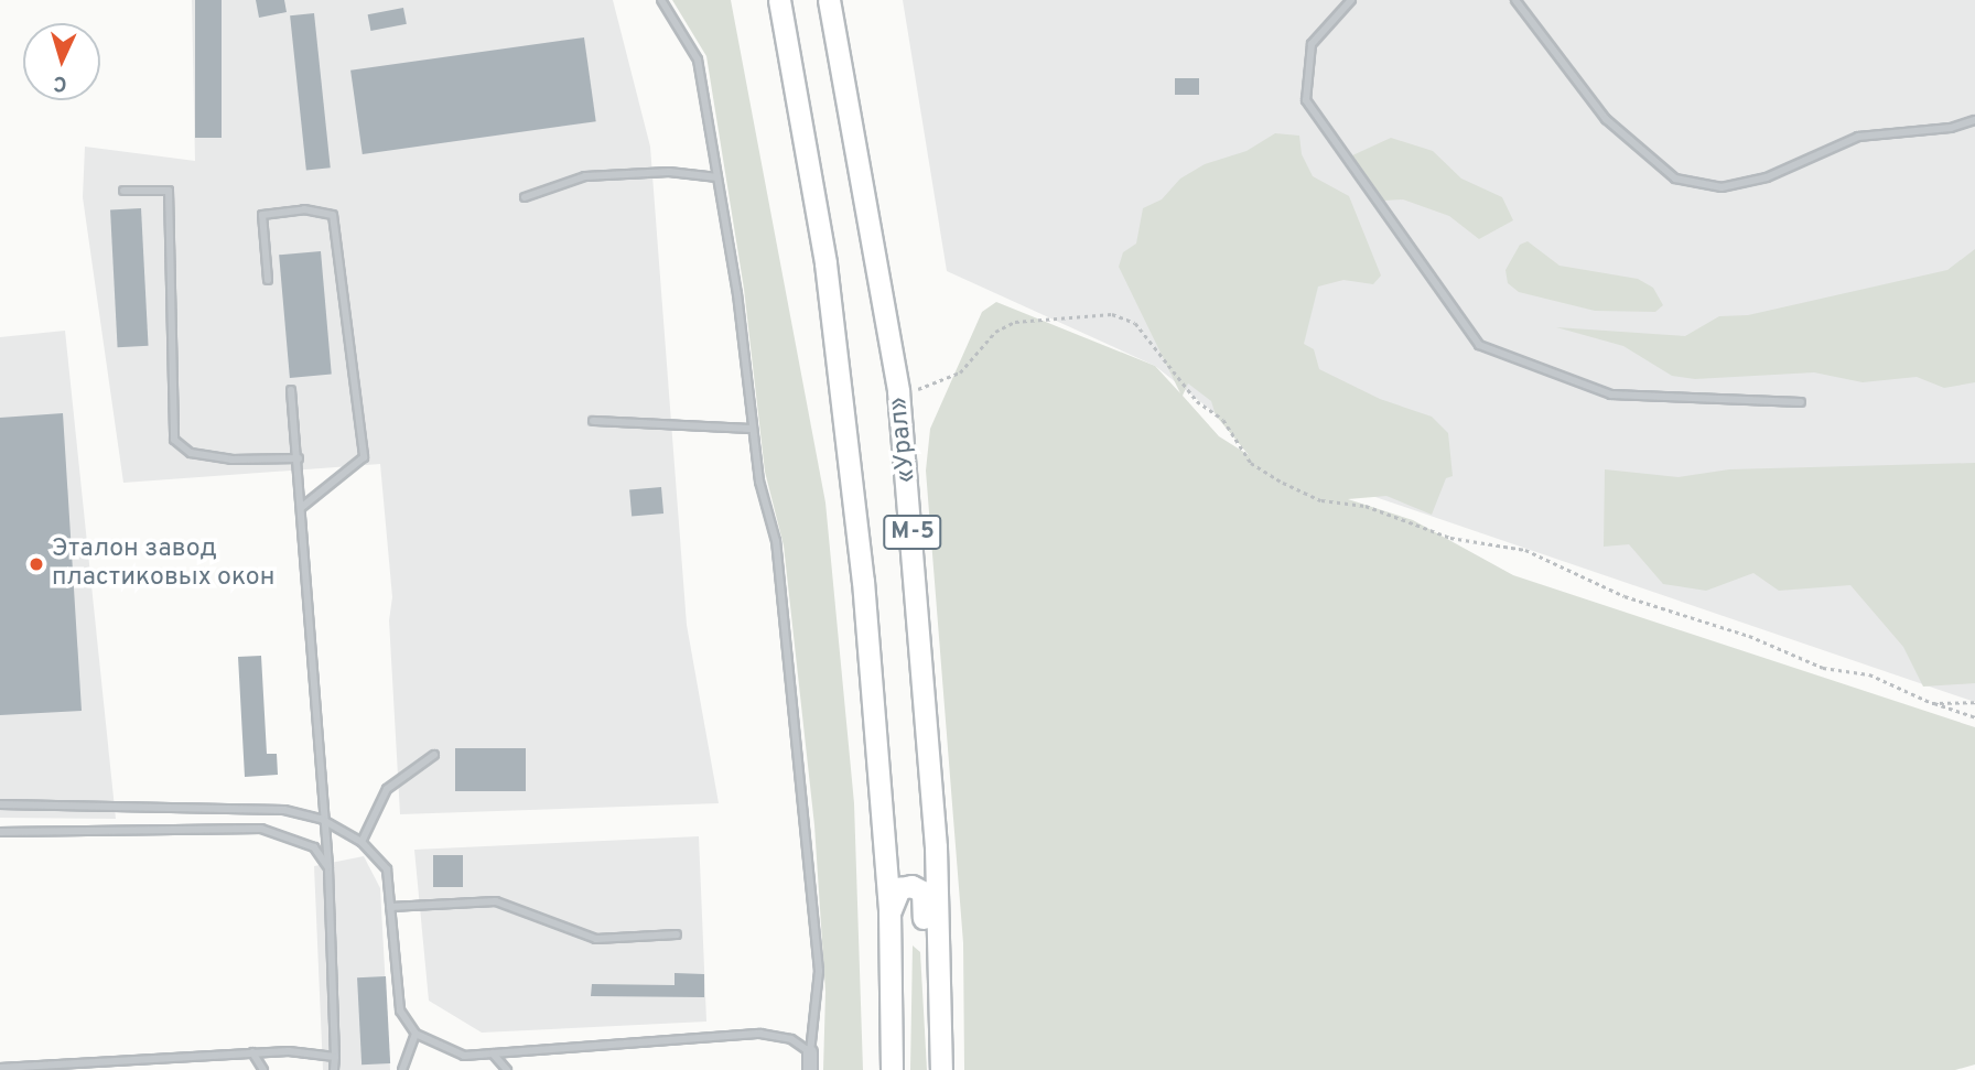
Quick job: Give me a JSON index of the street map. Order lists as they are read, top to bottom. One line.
{"streets":{"main road":["«Урал»","М-5"]},"places":["Эталон завод пластиковых окон"],"north":"bottom"}
